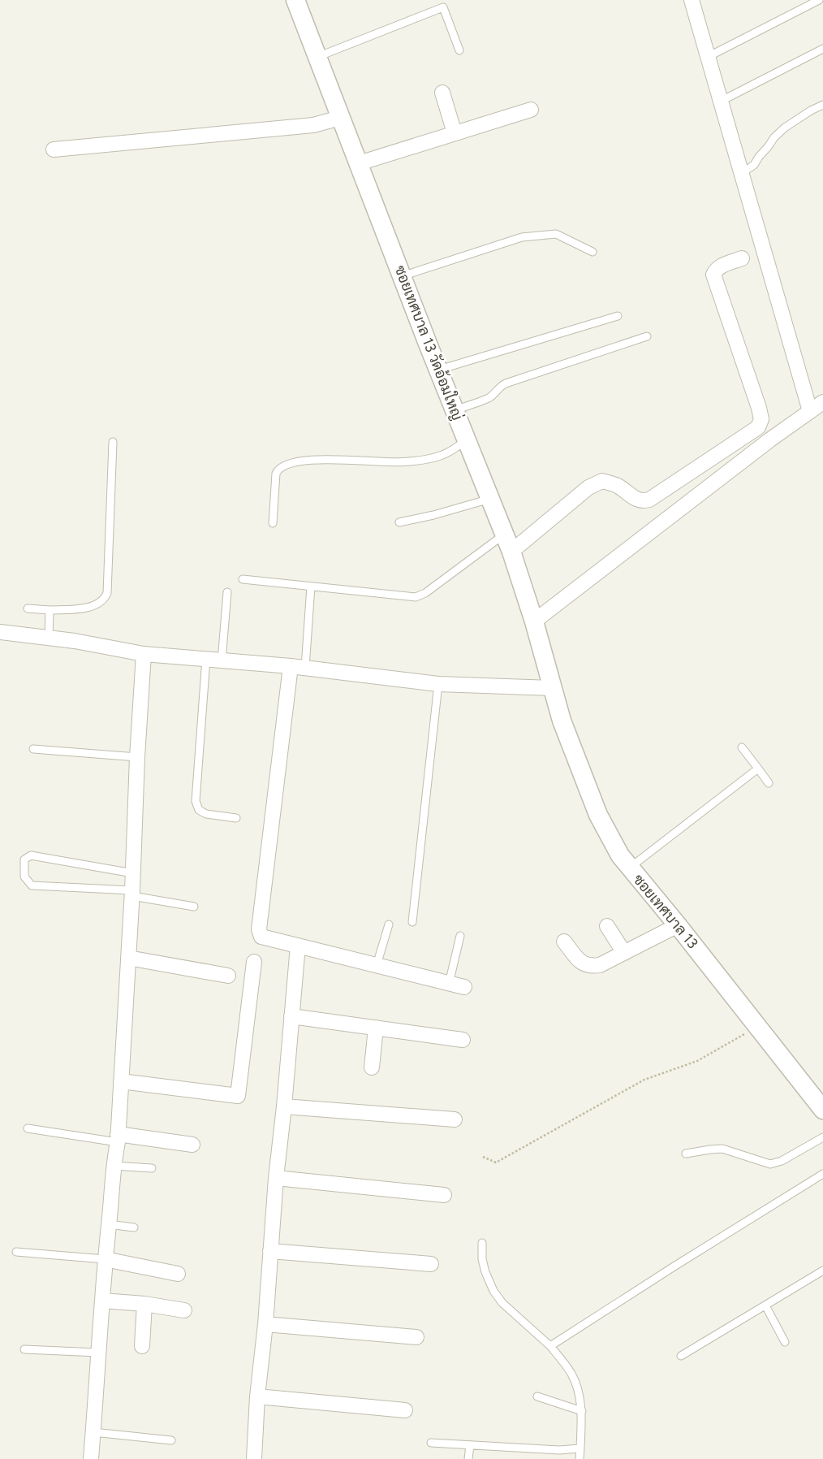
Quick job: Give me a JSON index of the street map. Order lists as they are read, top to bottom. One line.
{"streets":{"street":["ซอยเทศบาล 13 วัดอ้อมใหญ่","ซอยเทศบาล 13"]},"crossings":[["ซอยเทศบาล 13 วัดอ้อมใหญ่","ซอยเทศบาล 13"]]}
